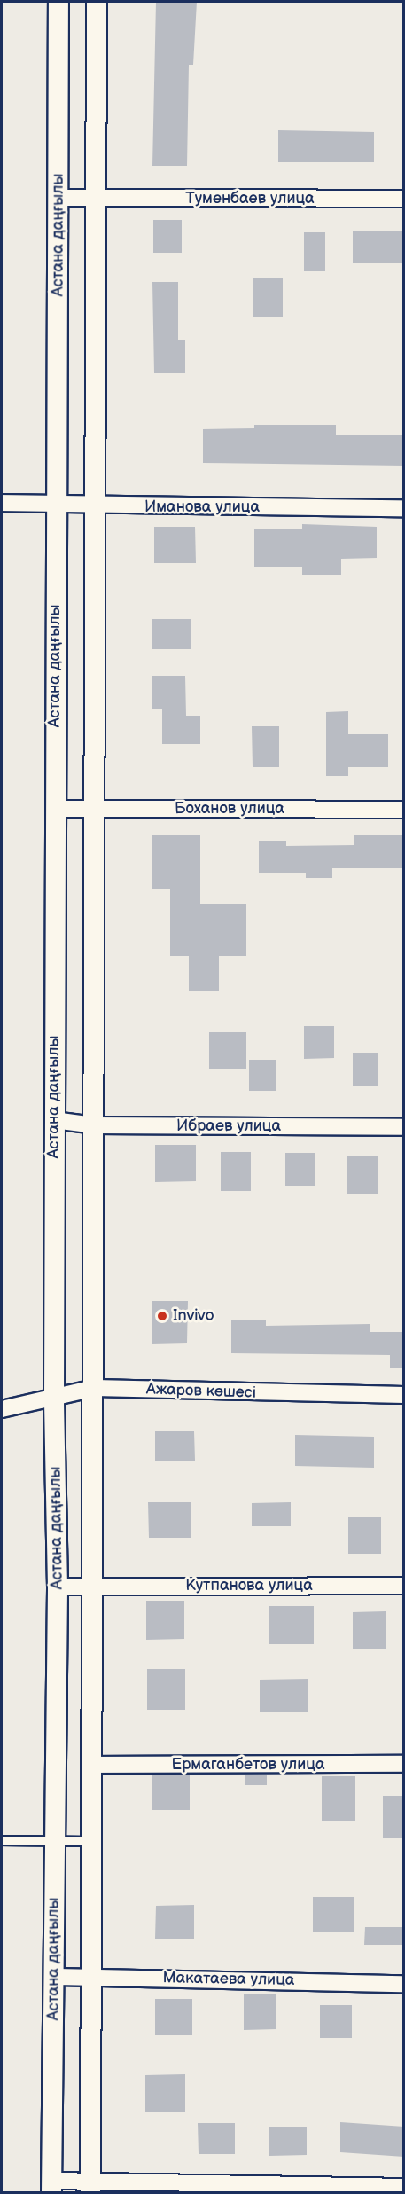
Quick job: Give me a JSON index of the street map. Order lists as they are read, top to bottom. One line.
{"streets":{"street":["Туменбаев улица","Астана даңғылы","Иманова улица","Боханов улица","Ибраев улица","Ажаров көшесі","Кутпанова улица","Ермаганбетов улица","Макатаева улица"]},"crossings":[["Туменбаев улица","Астана даңғылы"],["Астана даңғылы","Иманова улица"],["Астана даңғылы","Боханов улица"],["Астана даңғылы","Ибраев улица"],["Астана даңғылы","Ажаров көшесі"],["Астана даңғылы","Кутпанова улица"],["Астана даңғылы","Макатаева улица"]],"places":["Invivo"]}
